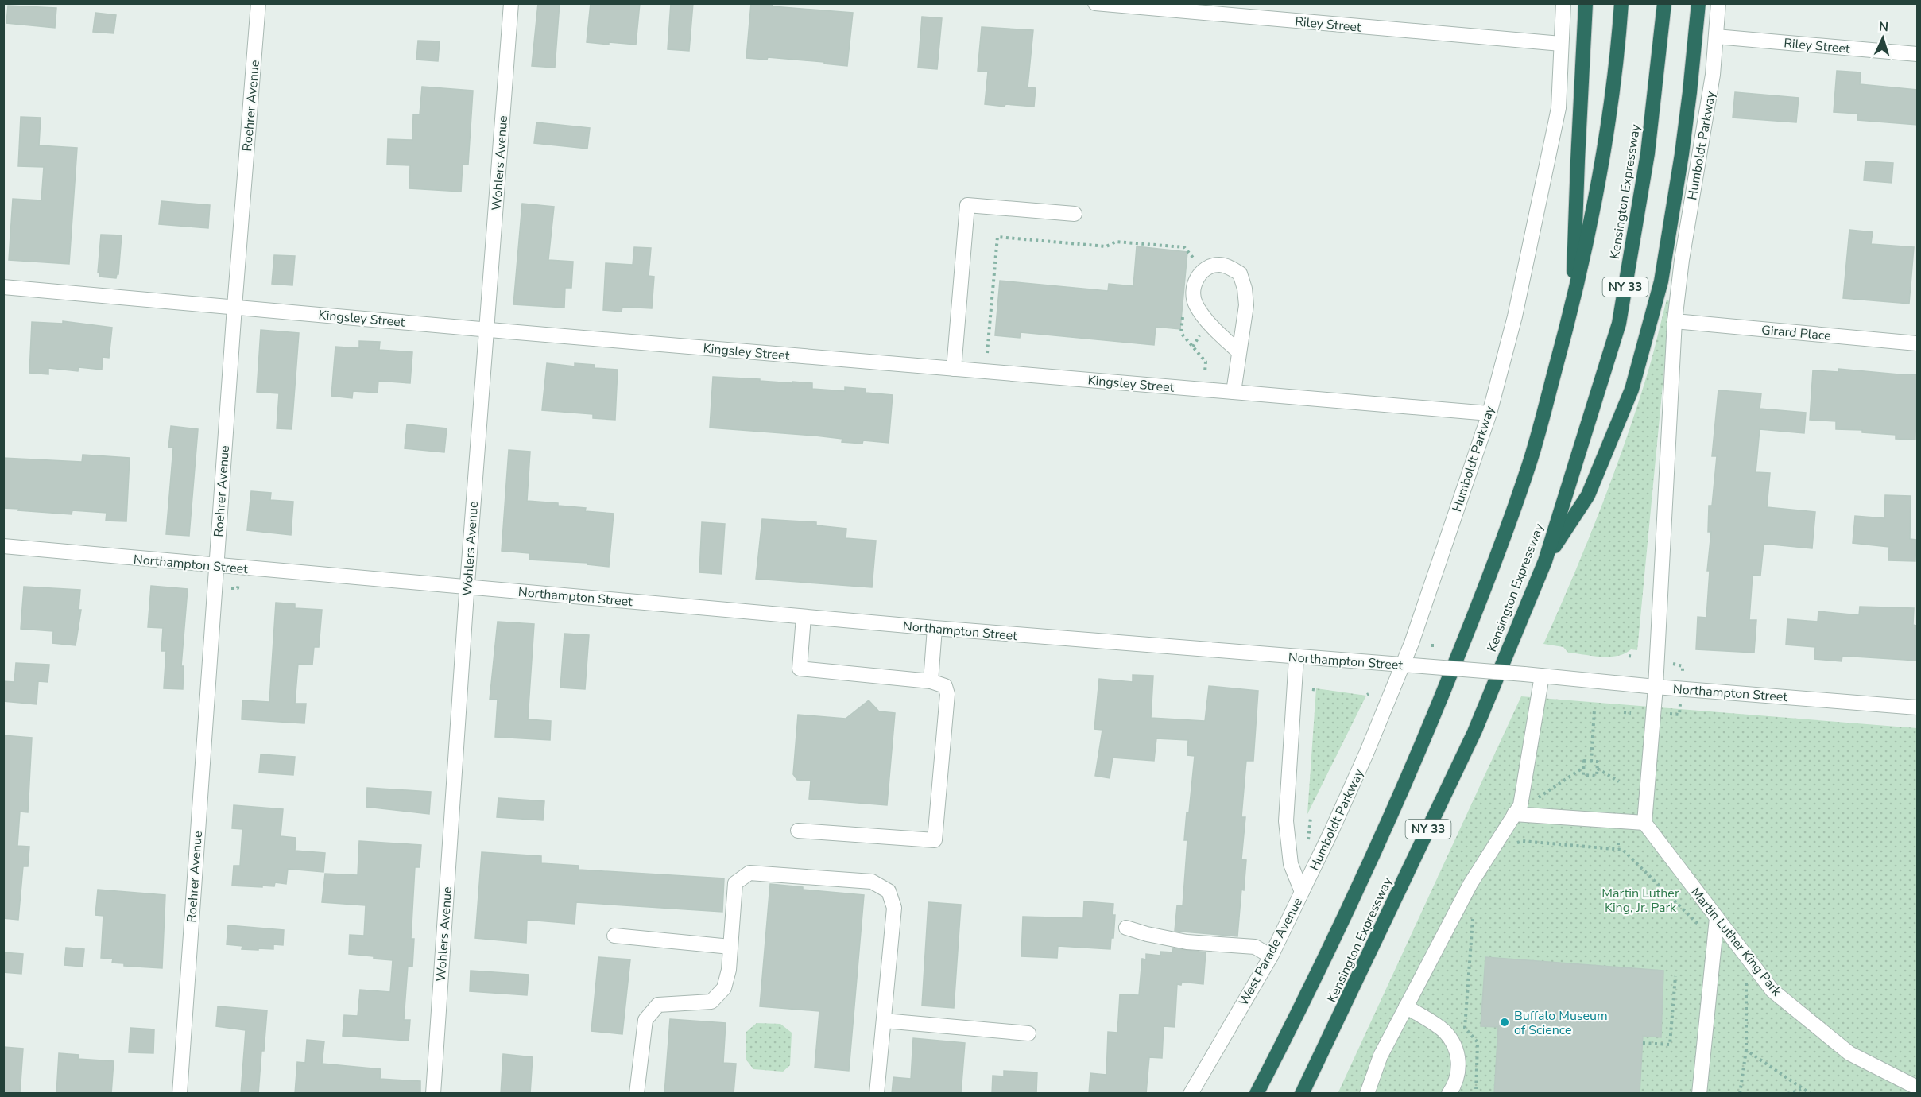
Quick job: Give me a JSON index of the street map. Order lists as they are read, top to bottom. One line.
{"streets":{"highway":["Kensington Expressway","NY 33"],"street":["Riley Street","Roehrer Avenue","Humboldt Parkway","Wohlers Avenue","Kingsley Street","Girard Place","Northampton Street","Martin Luther King Park","West Parade Avenue"]},"crossings":[["Riley Street","Humboldt Parkway"],["Roehrer Avenue","Kingsley Street"],["Roehrer Avenue","Northampton Street"],["Humboldt Parkway","Kingsley Street"],["Humboldt Parkway","Girard Place"],["Humboldt Parkway","Northampton Street"],["Humboldt Parkway","West Parade Avenue"],["Wohlers Avenue","Kingsley Street"],["Wohlers Avenue","Northampton Street"],["Northampton Street","West Parade Avenue"]],"parks":["Martin Luther King, Jr. Park"],"places":["Buffalo Museum of Science"],"north":"top"}
